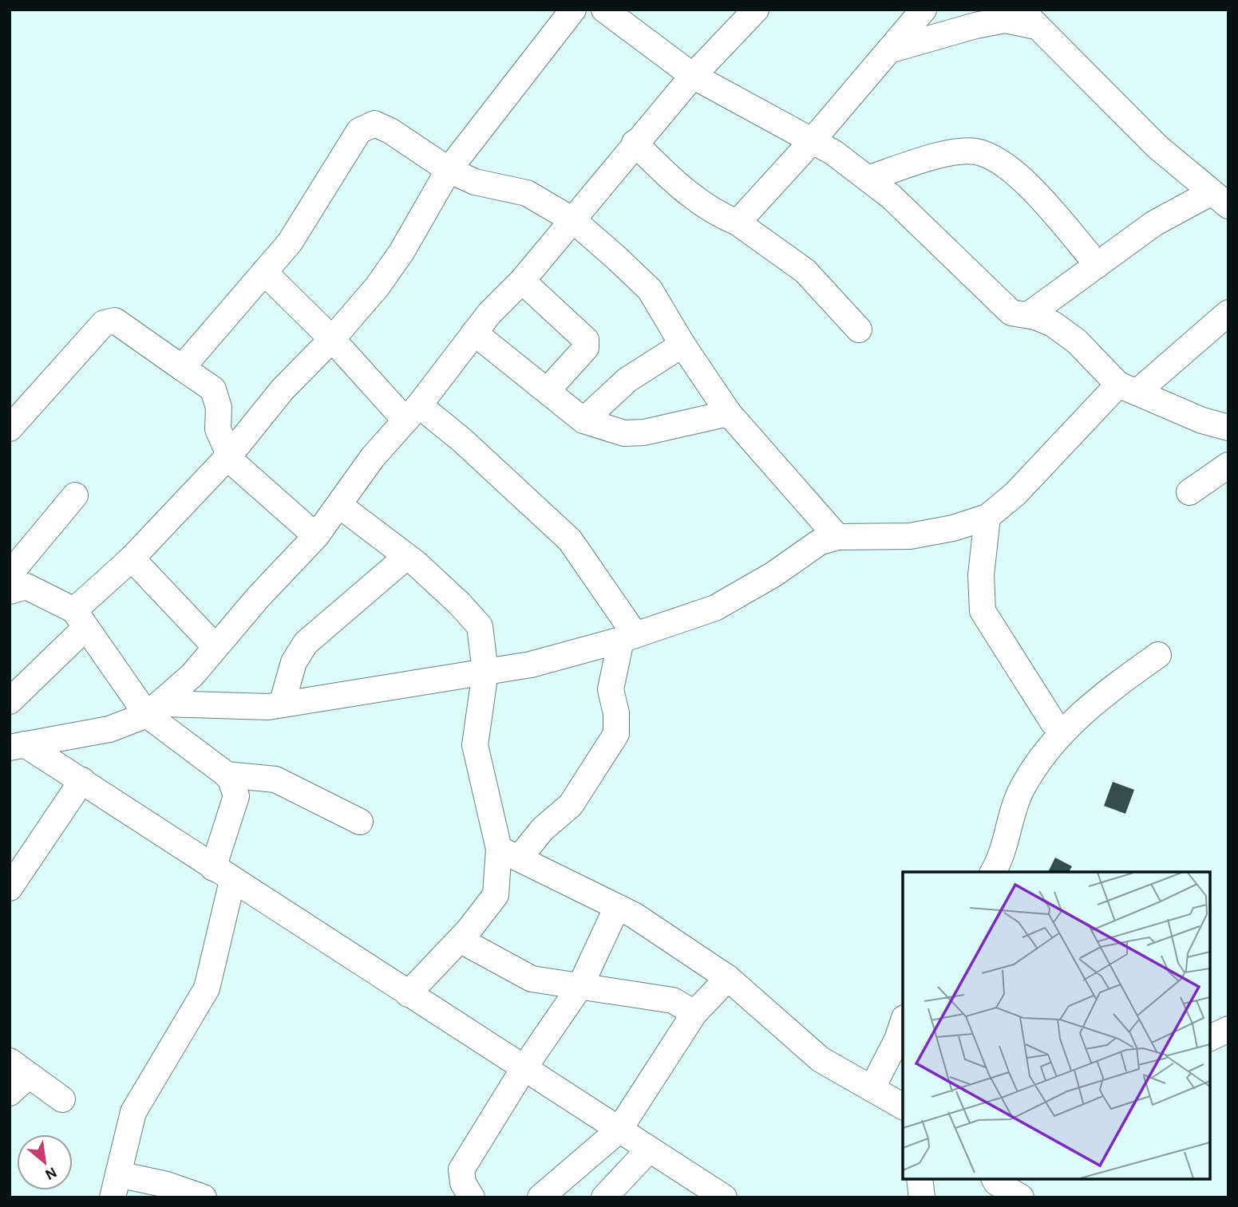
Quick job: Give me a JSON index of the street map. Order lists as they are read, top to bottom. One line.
{"north":"bottom right"}
